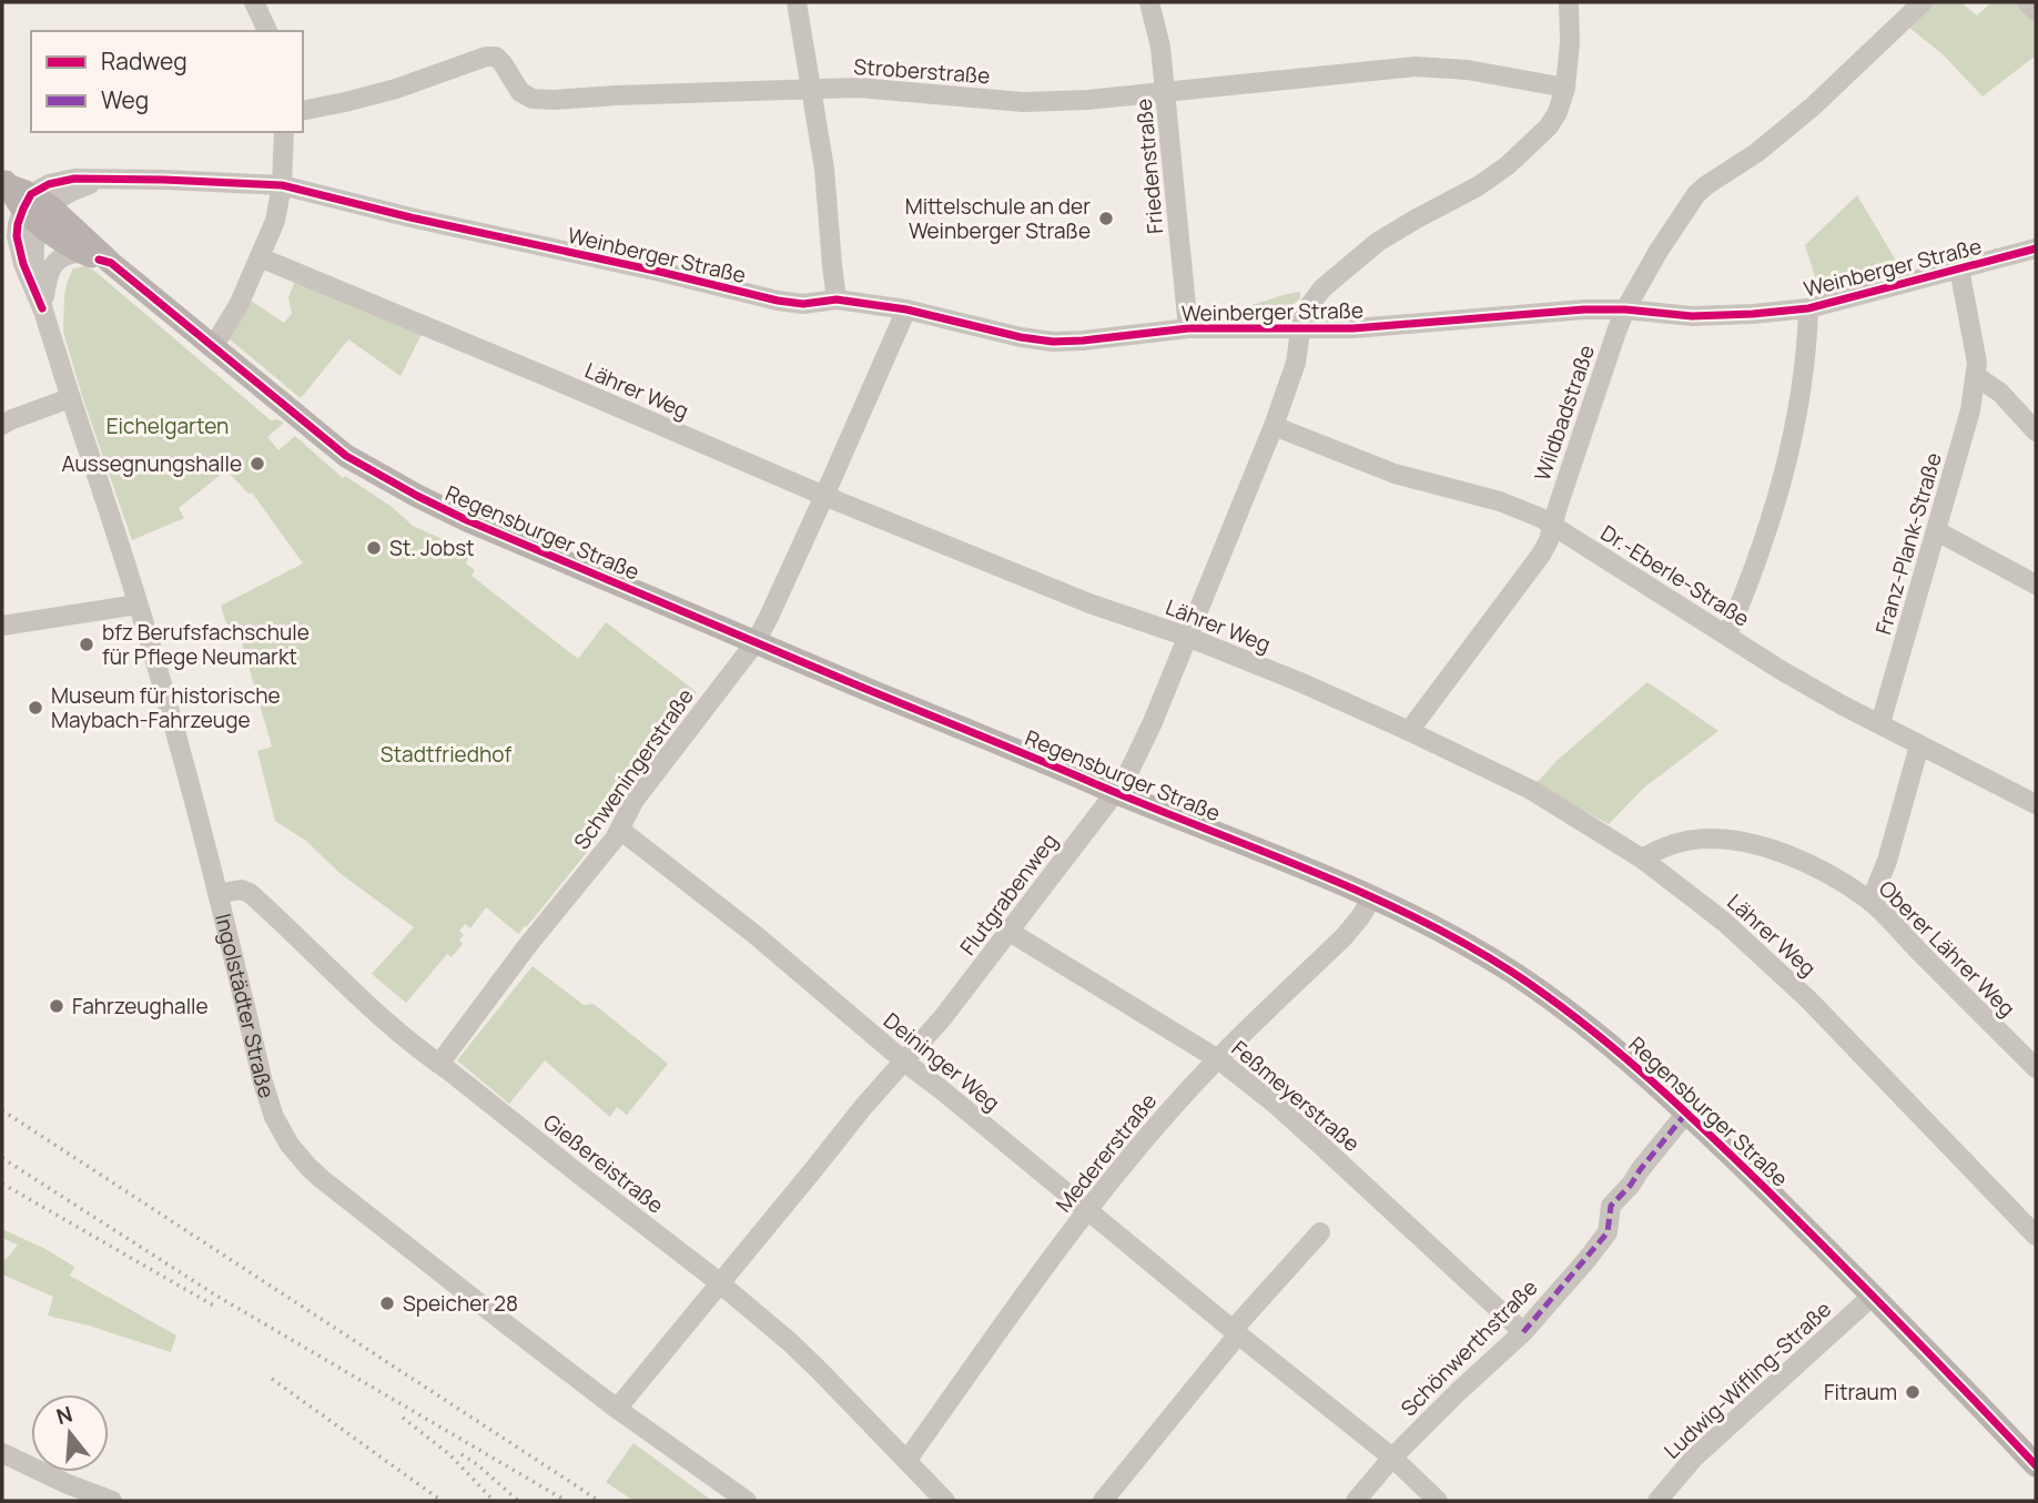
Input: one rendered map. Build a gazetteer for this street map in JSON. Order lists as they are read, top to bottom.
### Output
{
  "streets": {
    "main road": ["Regensburger Straße"],
    "street": [
      "Stroberstraße",
      "Friedenstraße",
      "Weinberger Straße",
      "Lährer Weg",
      "Wildbadstraße",
      "Franz-Plank-Straße",
      "Dr.-Eberle-Straße",
      "Schweningerstraße",
      "Flutgrabenweg",
      "Oberer Lährer Weg",
      "Ingolstädter Straße",
      "Deininger Weg",
      "Feßmeyerstraße",
      "Medererstraße",
      "Gießereistraße",
      "Schönwerthstraße",
      "Ludwig-Wifling-Straße"
    ]
  },
  "crossings": [
    ["Stroberstraße", "Friedenstraße"],
    ["Stroberstraße", "Flutgrabenweg"],
    ["Friedenstraße", "Weinberger Straße"],
    ["Weinberger Straße", "Wildbadstraße"],
    ["Weinberger Straße", "Regensburger Straße"],
    ["Weinberger Straße", "Franz-Plank-Straße"],
    ["Weinberger Straße", "Schweningerstraße"],
    ["Weinberger Straße", "Flutgrabenweg"],
    ["Weinberger Straße", "Ingolstädter Straße"],
    ["Lährer Weg", "Wildbadstraße"],
    ["Lährer Weg", "Schweningerstraße"],
    ["Lährer Weg", "Flutgrabenweg"],
    ["Lährer Weg", "Oberer Lährer Weg"],
    ["Wildbadstraße", "Dr.-Eberle-Straße"],
    ["Regensburger Straße", "Schweningerstraße"],
    ["Regensburger Straße", "Flutgrabenweg"],
    ["Regensburger Straße", "Ingolstädter Straße"],
    ["Regensburger Straße", "Medererstraße"],
    ["Regensburger Straße", "Schönwerthstraße"],
    ["Regensburger Straße", "Ludwig-Wifling-Straße"],
    ["Franz-Plank-Straße", "Dr.-Eberle-Straße"],
    ["Dr.-Eberle-Straße", "Flutgrabenweg"],
    ["Schweningerstraße", "Deininger Weg"],
    ["Schweningerstraße", "Gießereistraße"],
    ["Flutgrabenweg", "Ingolstädter Straße"],
    ["Flutgrabenweg", "Deininger Weg"],
    ["Flutgrabenweg", "Feßmeyerstraße"],
    ["Flutgrabenweg", "Gießereistraße"],
    ["Ingolstädter Straße", "Gießereistraße"],
    ["Deininger Weg", "Medererstraße"],
    ["Deininger Weg", "Schönwerthstraße"],
    ["Feßmeyerstraße", "Medererstraße"],
    ["Feßmeyerstraße", "Schönwerthstraße"],
    ["Medererstraße", "Gießereistraße"]
  ],
  "parks": ["Eichelgarten", "Stadtfriedhof"],
  "places": [
    "Mittelschule an der Weinberger Straße",
    "Aussegnungshalle",
    "St. Jobst",
    "bfz Berufsfachschule für Pflege Neumarkt",
    "Museum für historische Maybach-Fahrzeuge",
    "Fahrzeughalle",
    "Speicher 28",
    "Fitraum"
  ],
  "legend": ["Radweg", "Weg"],
  "north": "top"
}
